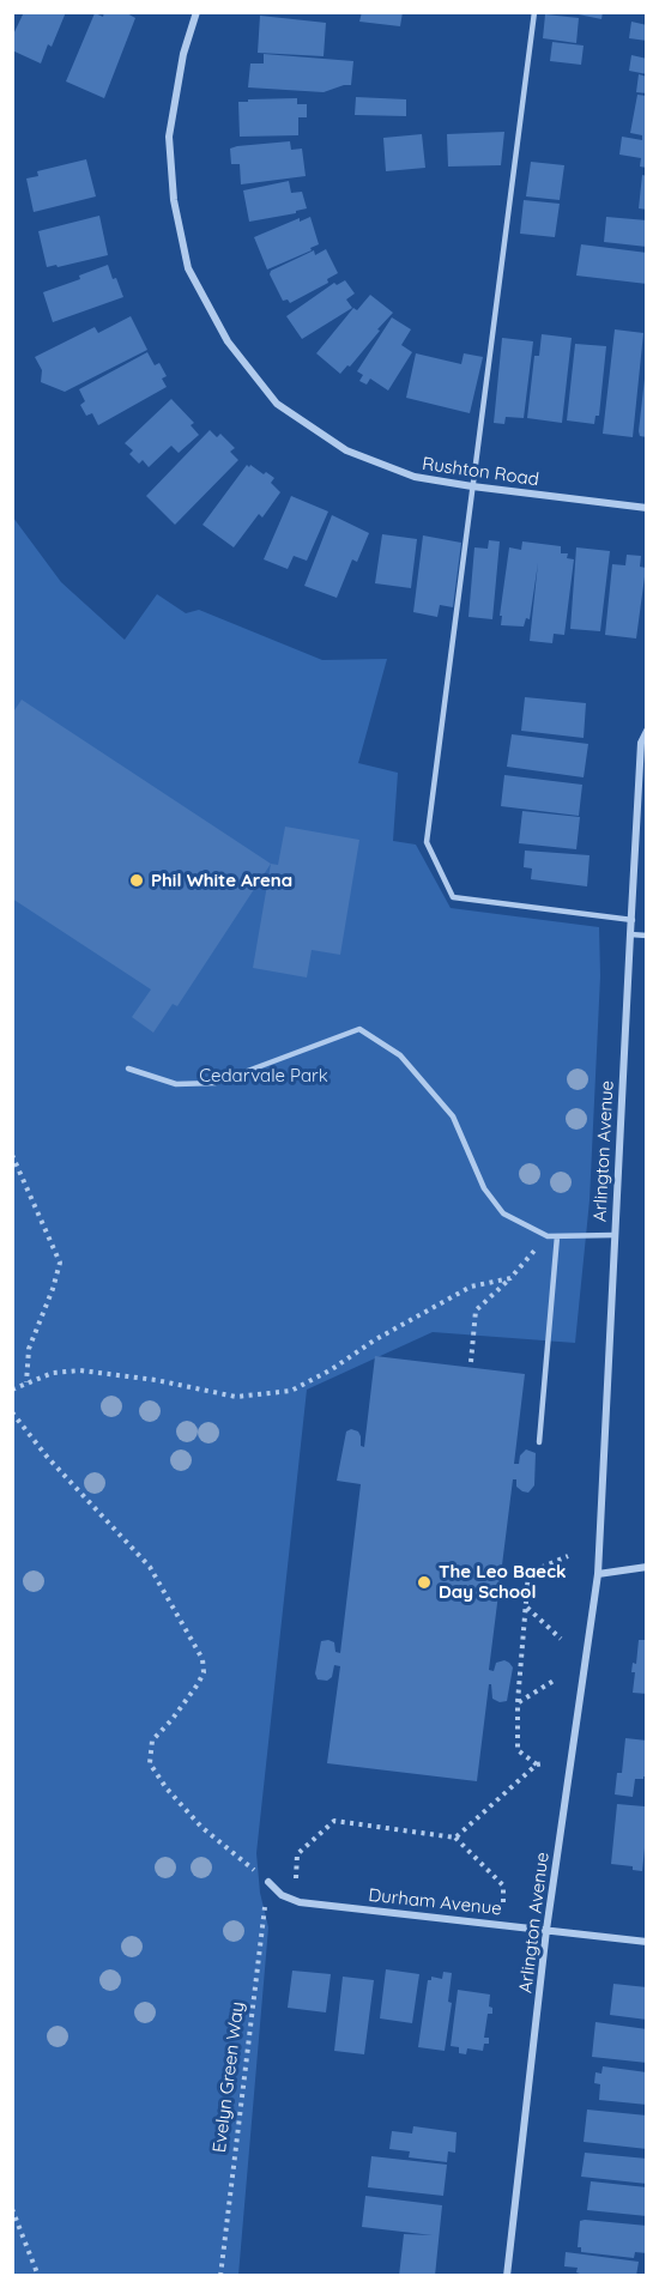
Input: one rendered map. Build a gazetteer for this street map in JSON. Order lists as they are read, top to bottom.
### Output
{
  "streets": {
    "street": ["Rushton Road", "Arlington Avenue", "Durham Avenue"],
    "path": ["Evelyn Green Way"]
  },
  "crossings": [
    ["Arlington Avenue", "Durham Avenue"],
    ["Durham Avenue", "Evelyn Green Way"]
  ],
  "parks": ["Cedarvale Park"],
  "places": ["Phil White Arena", "The Leo Baeck Day School"]
}
